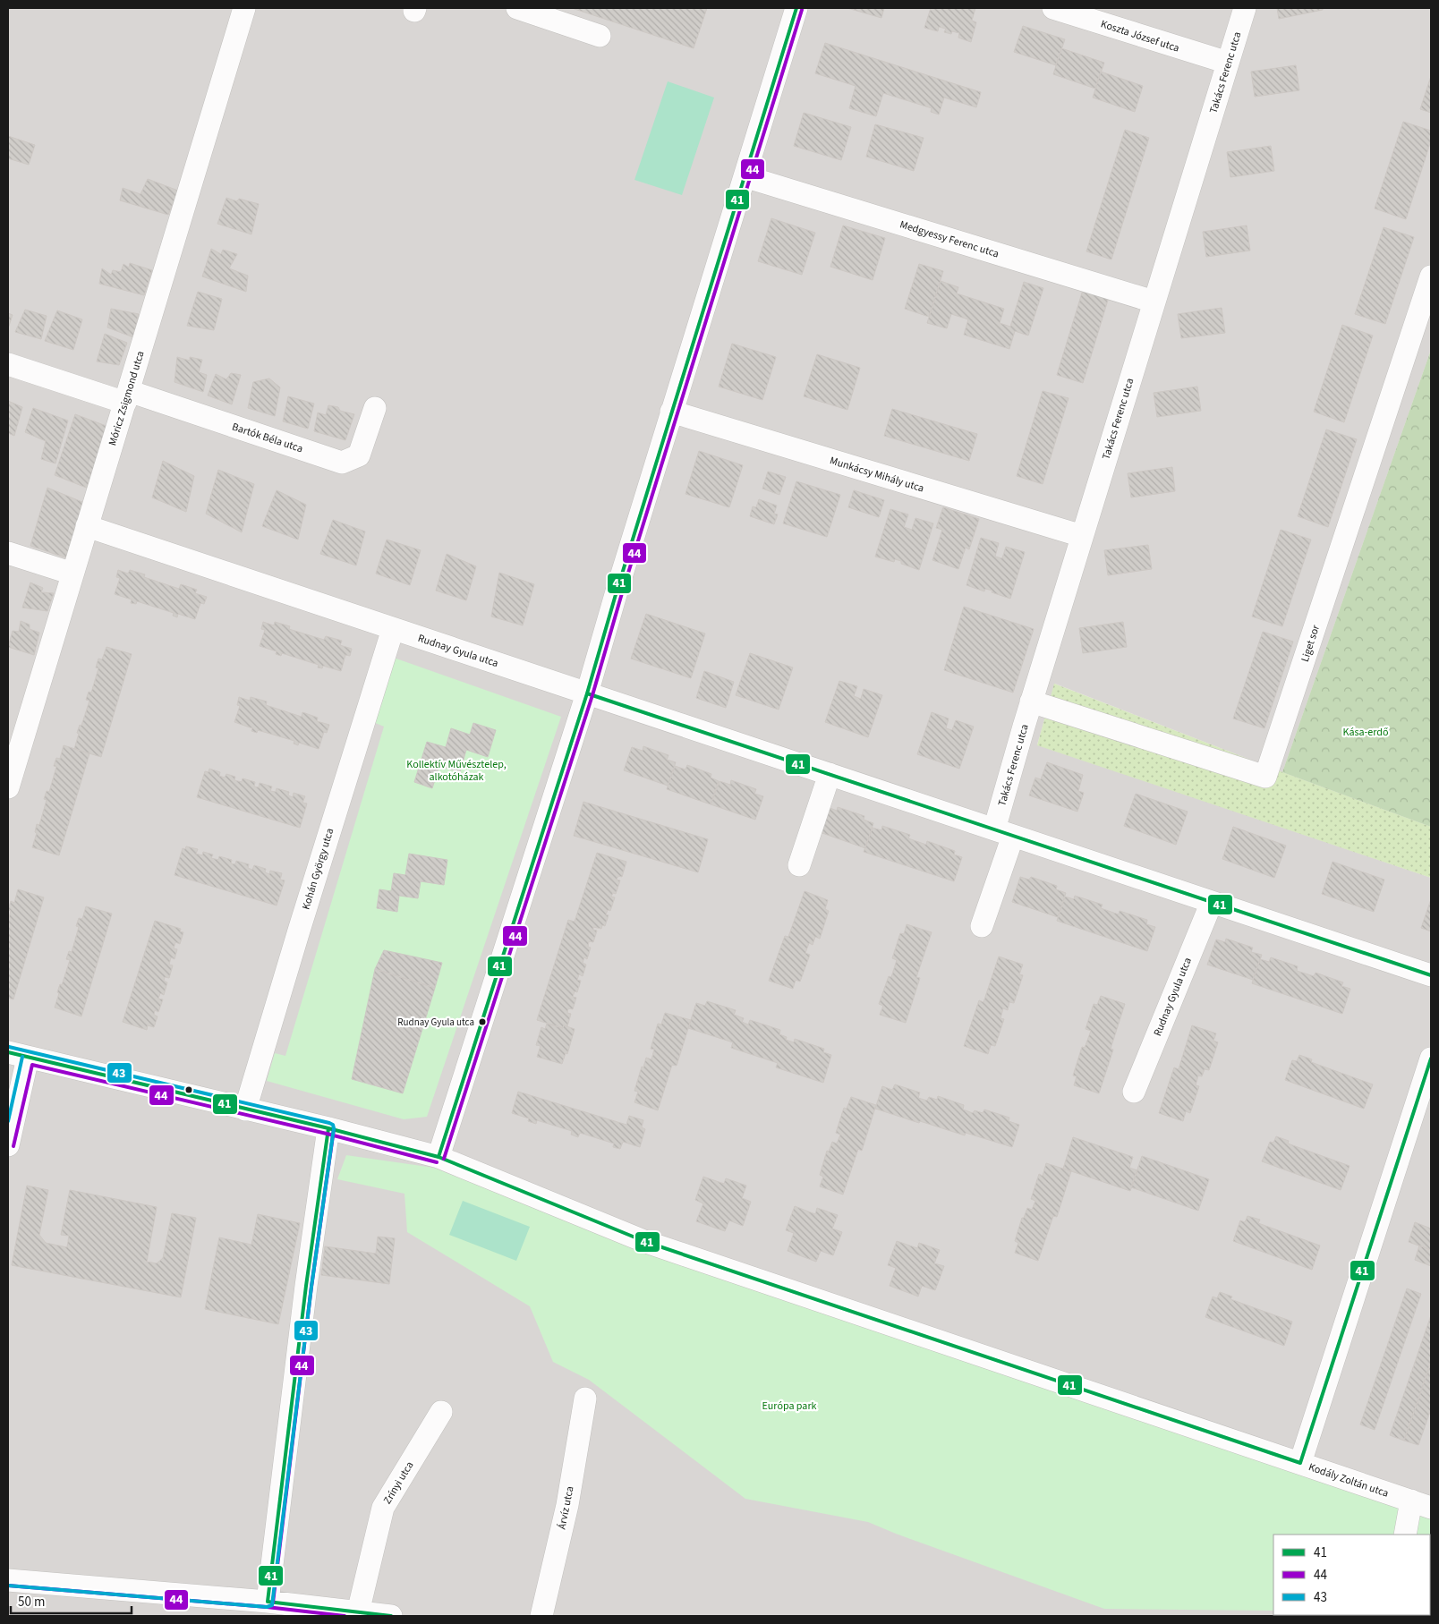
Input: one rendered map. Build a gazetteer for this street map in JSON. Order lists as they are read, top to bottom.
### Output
{
  "streets": {
    "street": [
      "Koszta József utca",
      "Takács Ferenc utca",
      "Medgyessy Ferenc utca",
      "Móricz Zsigmond utca",
      "Bartók Béla utca",
      "Munkácsy Mihály utca",
      "Liget sor",
      "Rudnay Gyula utca",
      "Kohán György utca",
      "Kodály Zoltán utca",
      "Zrínyi utca",
      "Árvíz utca"
    ]
  },
  "crossings": [
    ["Koszta József utca", "Takács Ferenc utca"],
    ["Takács Ferenc utca", "Medgyessy Ferenc utca"],
    ["Takács Ferenc utca", "Munkácsy Mihály utca"],
    ["Takács Ferenc utca", "Liget sor"],
    ["Takács Ferenc utca", "Rudnay Gyula utca"],
    ["Móricz Zsigmond utca", "Bartók Béla utca"],
    ["Móricz Zsigmond utca", "Rudnay Gyula utca"],
    ["Rudnay Gyula utca", "Kohán György utca"],
    ["Kohán György utca", "Kodály Zoltán utca"]
  ],
  "parks": ["Kása-erdő", "Kollektív Művésztelep, alkotóházak", "Európa park"],
  "places": ["Rudnay Gyula utca"],
  "lines": ["transit line 41", "transit line 44", "transit line 43"],
  "legend": ["41", "44", "43"],
  "scale_bar": "50 m"
}
